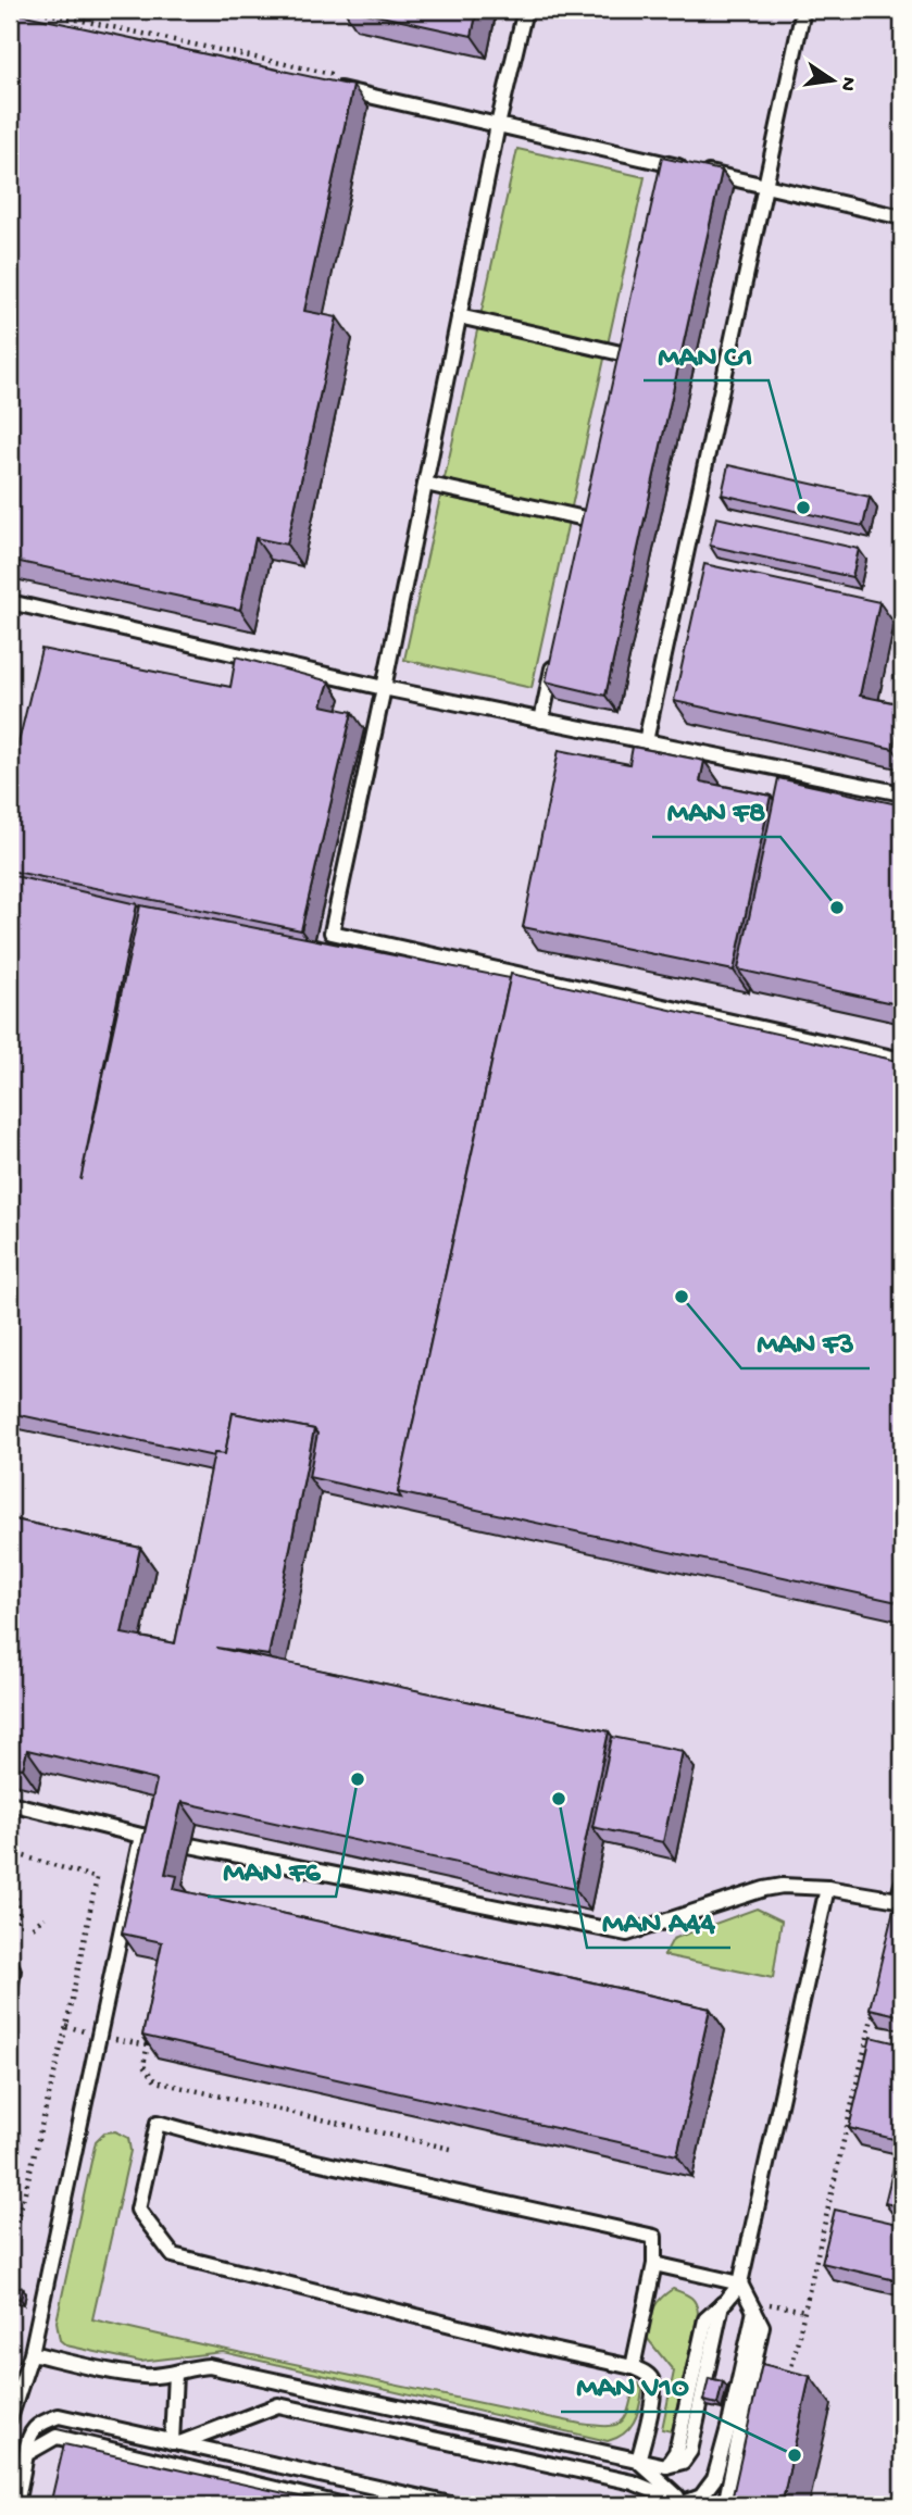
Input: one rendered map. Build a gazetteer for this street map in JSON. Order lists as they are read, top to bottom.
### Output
{
  "places": [
    "MAN C1",
    "MAN F8",
    "MAN F3",
    "MAN F6",
    "MAN A44",
    "MAN V10"
  ],
  "north": "right"
}
